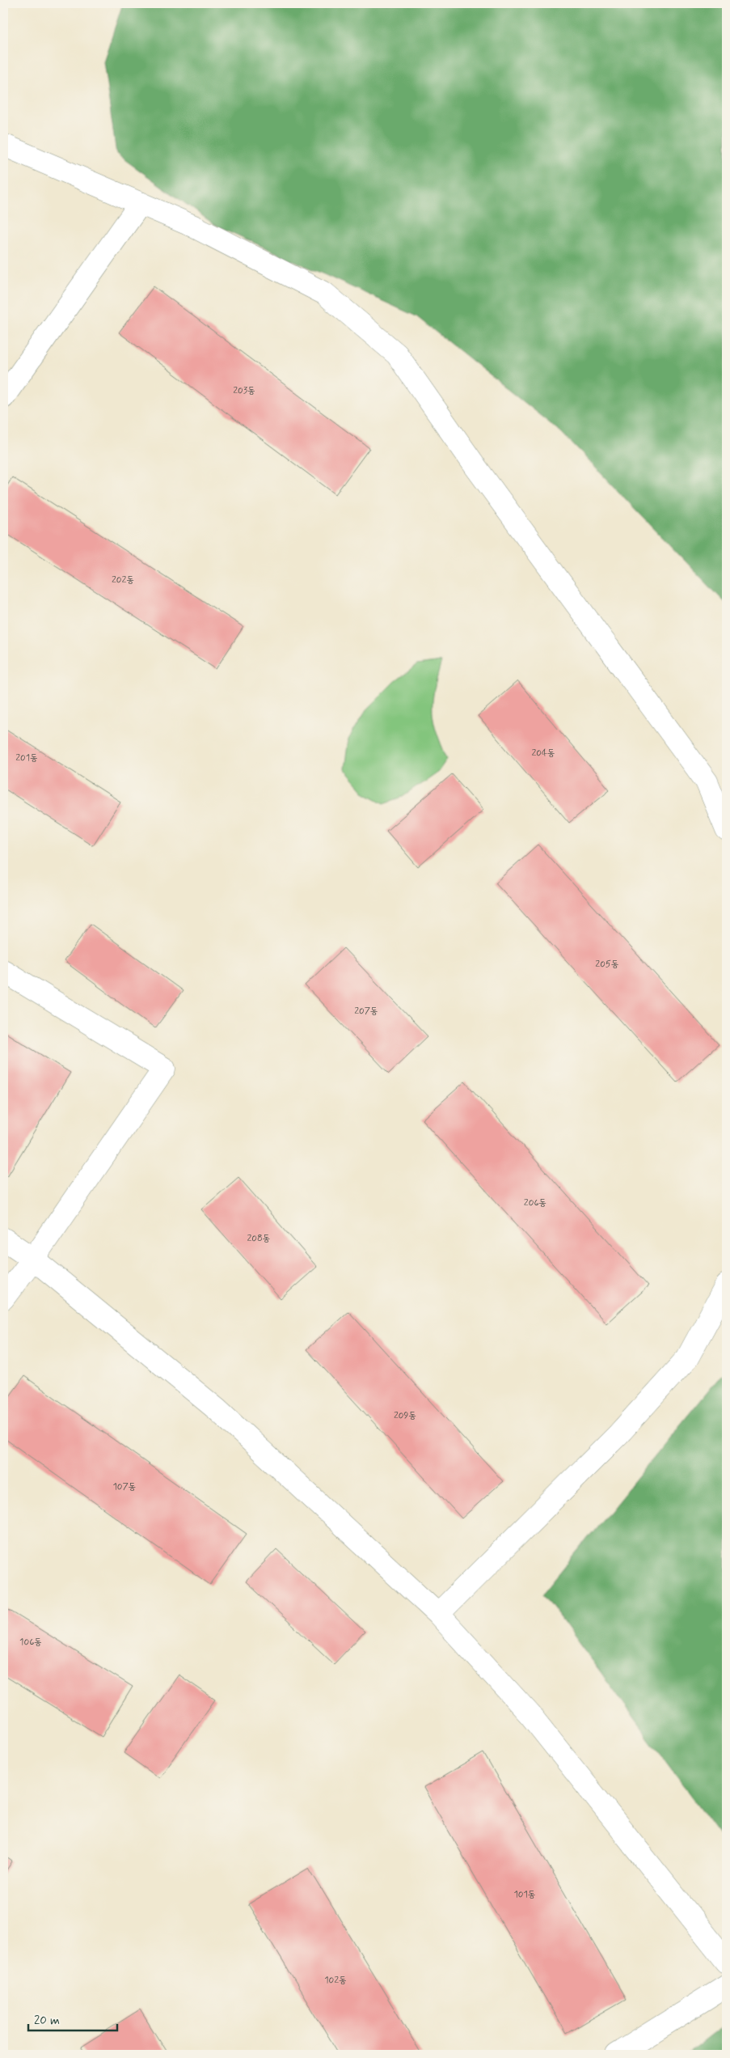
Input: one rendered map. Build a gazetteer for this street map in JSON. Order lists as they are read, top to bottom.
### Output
{
  "house_numbers": [
    "203동",
    "202동",
    "204동",
    "201동",
    "205동",
    "207동",
    "206동",
    "208동",
    "209동",
    "107동",
    "106동",
    "101동",
    "102동"
  ],
  "scale_bar": "20 m"
}
